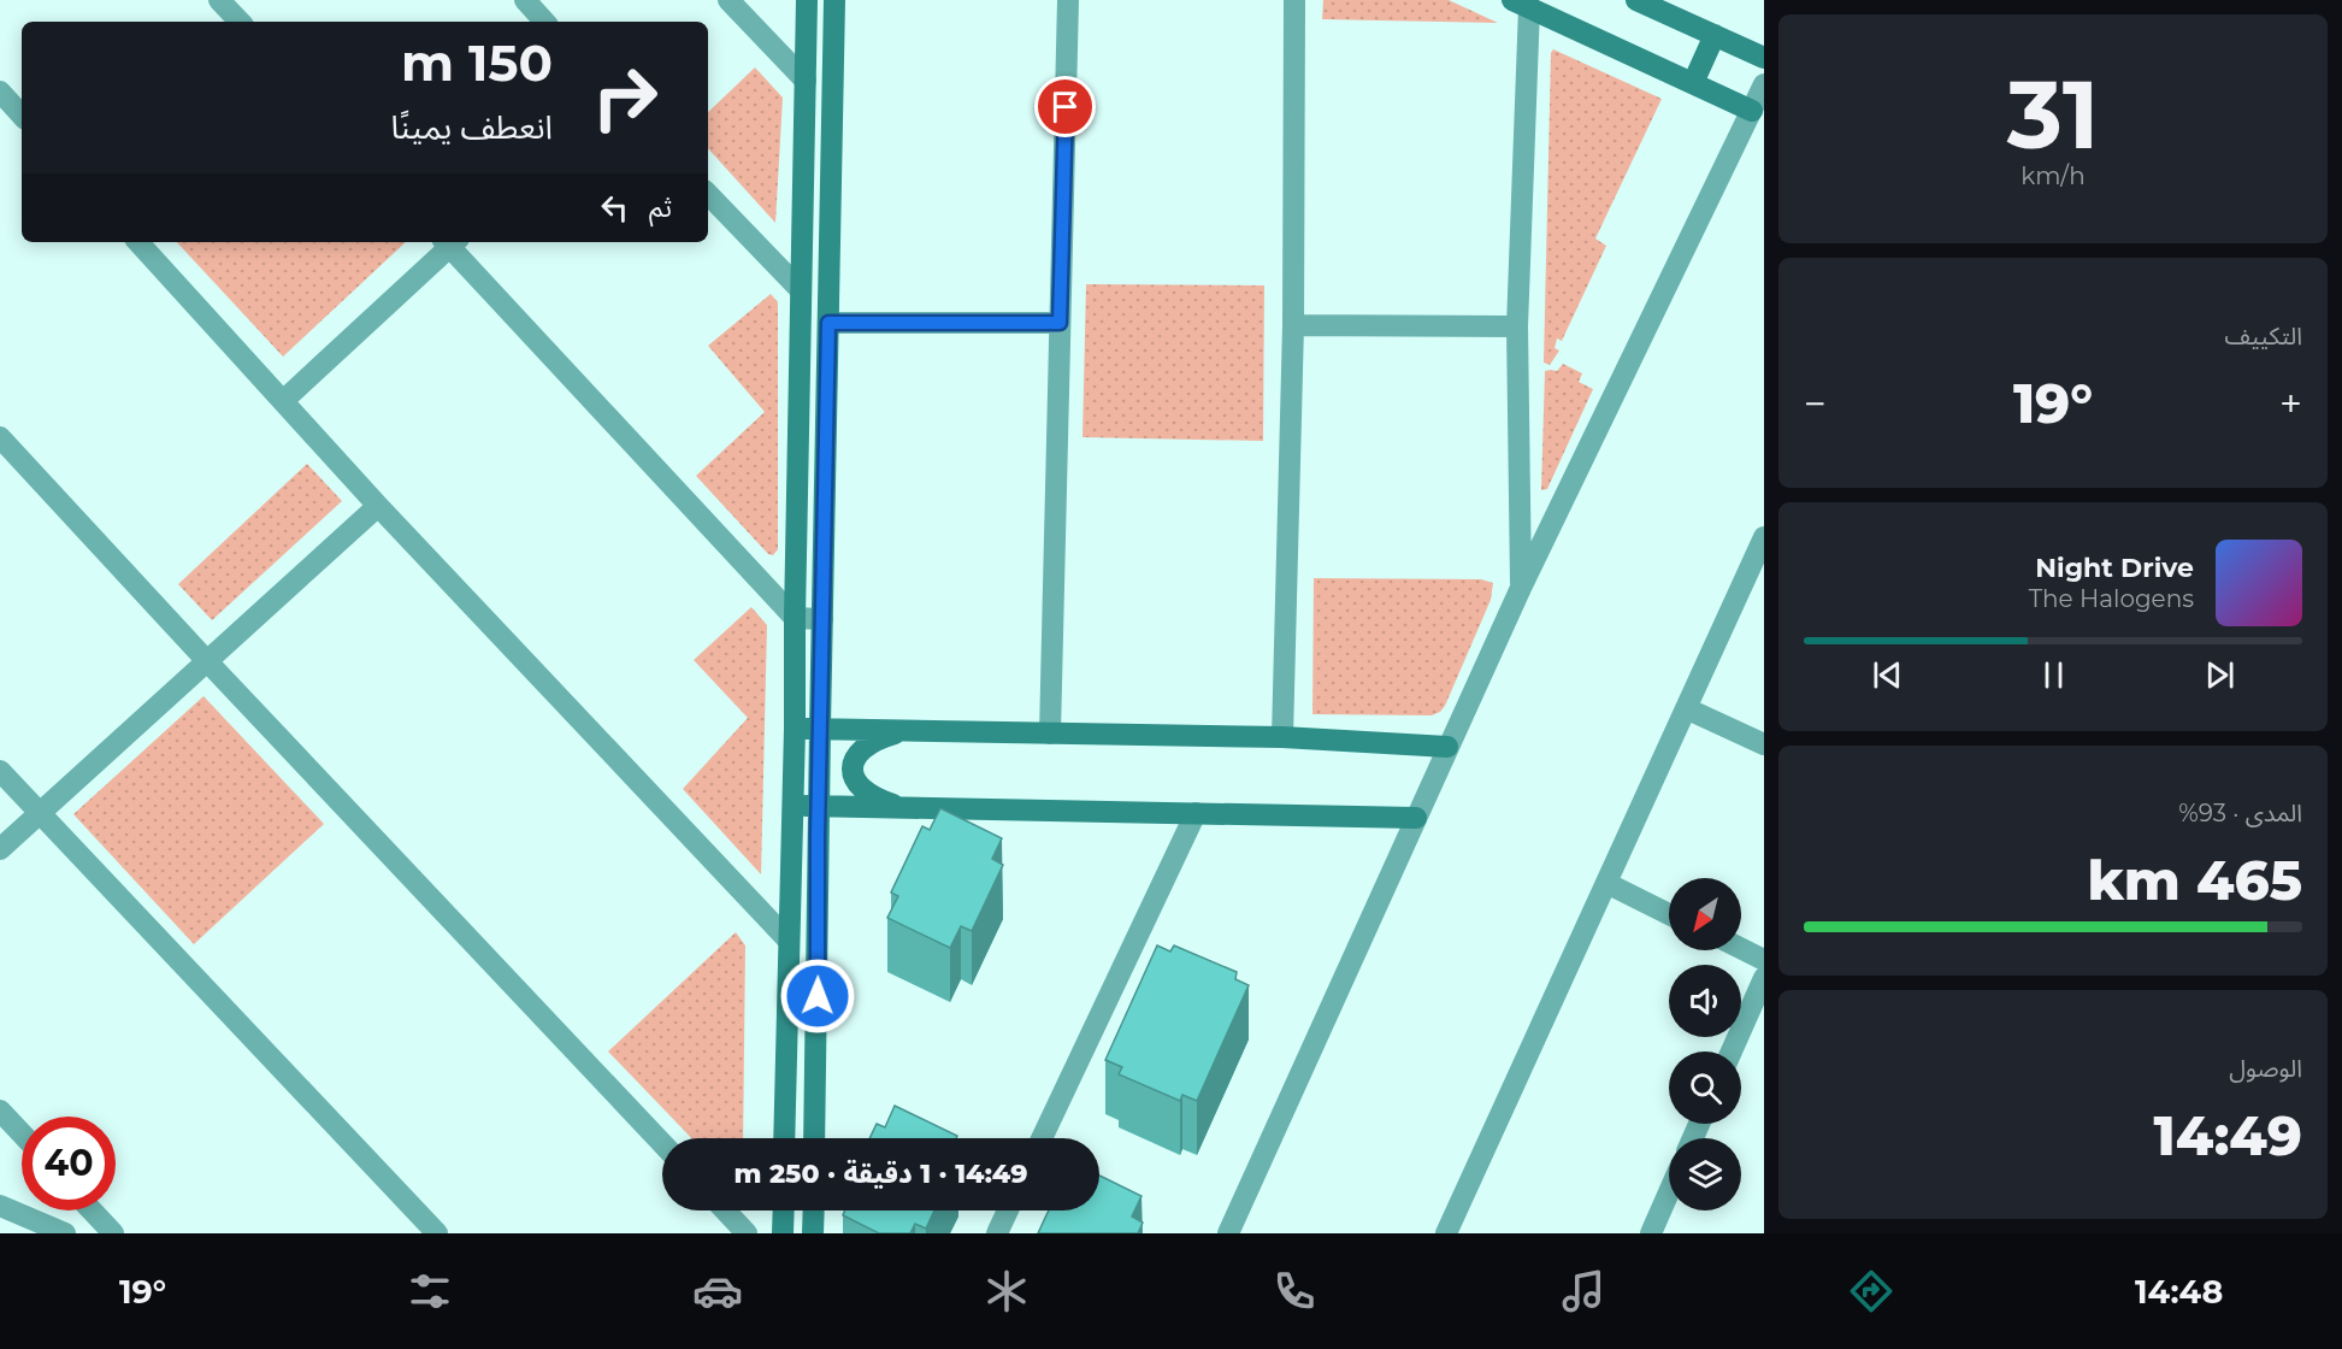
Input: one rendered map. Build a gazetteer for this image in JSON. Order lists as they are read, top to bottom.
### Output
{
  "north": "bottom left",
  "page": {
    "tile": [
      ["31", "km/h"],
      "التكييف",
      ["المدى · 93%", "465 km"],
      ["الوصول", "14:49"]
    ],
    "turn": ["150 m", "انعطف يمينًا"],
    "then": "ثم",
    "heat": ["−", "19°", "+"],
    "song": ["Night Drive", "The Halogens"],
    "limit": "40",
    "trip": "14:49 · 1 دقيقة · 250 m",
    "tabs": ["14:48", "19°"]
  }
}
